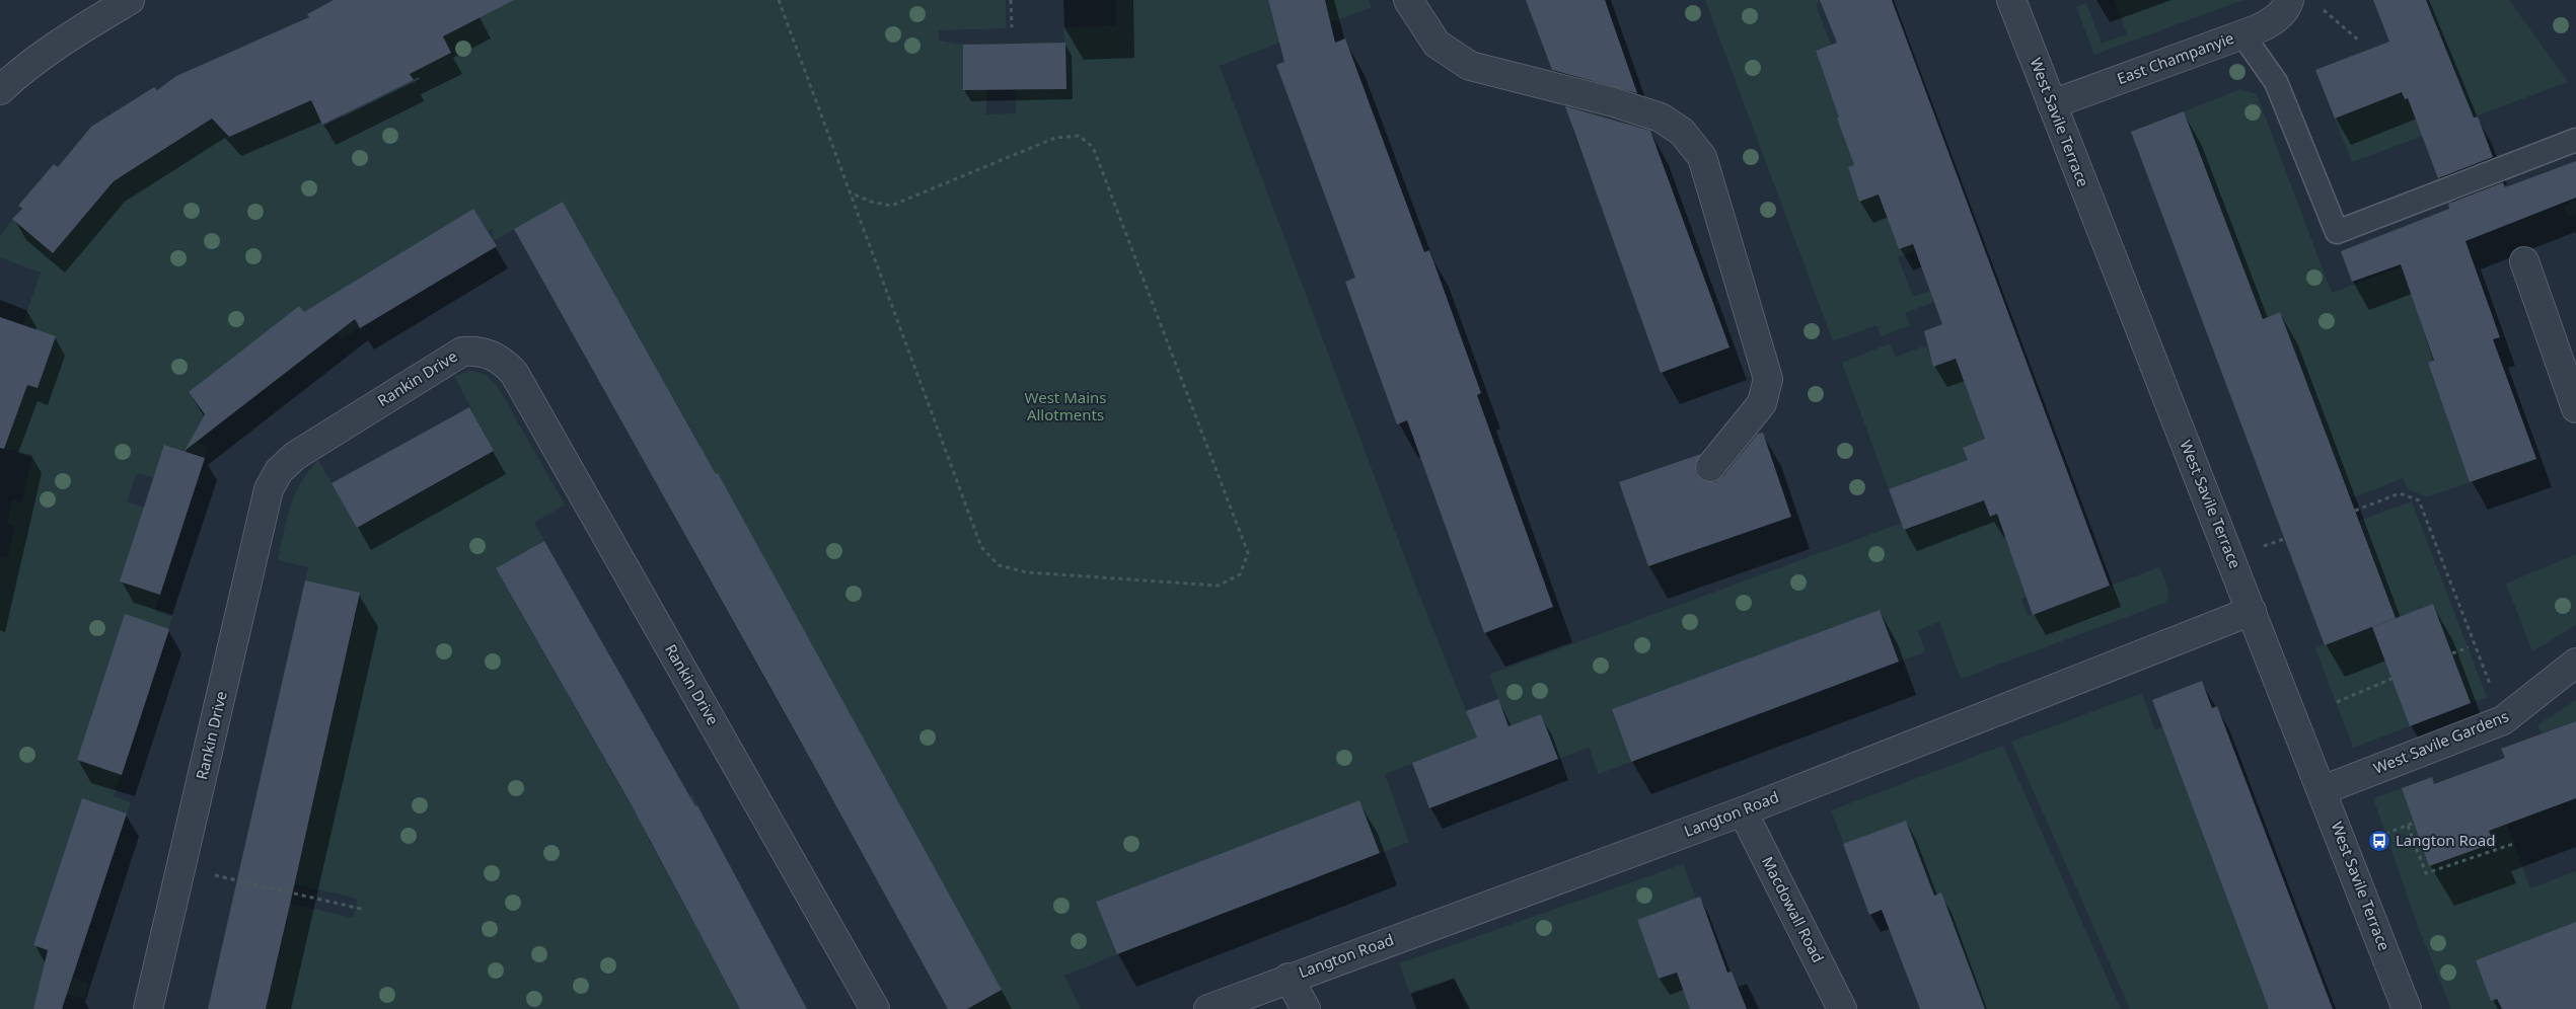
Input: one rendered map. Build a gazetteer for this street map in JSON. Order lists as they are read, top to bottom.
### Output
{
  "streets": {
    "street": [
      "East Champanyie",
      "West Savile Terrace",
      "Rankin Drive",
      "West Savile Gardens",
      "Langton Road",
      "Macdowall Road"
    ]
  },
  "crossings": [
    ["East Champanyie", "West Savile Terrace"],
    ["West Savile Terrace", "West Savile Gardens"],
    ["West Savile Terrace", "Langton Road"],
    ["Langton Road", "Macdowall Road"]
  ],
  "parks": ["West Mains Allotments"],
  "places": {
    "bus stop": ["Langton Road"]
  }
}
